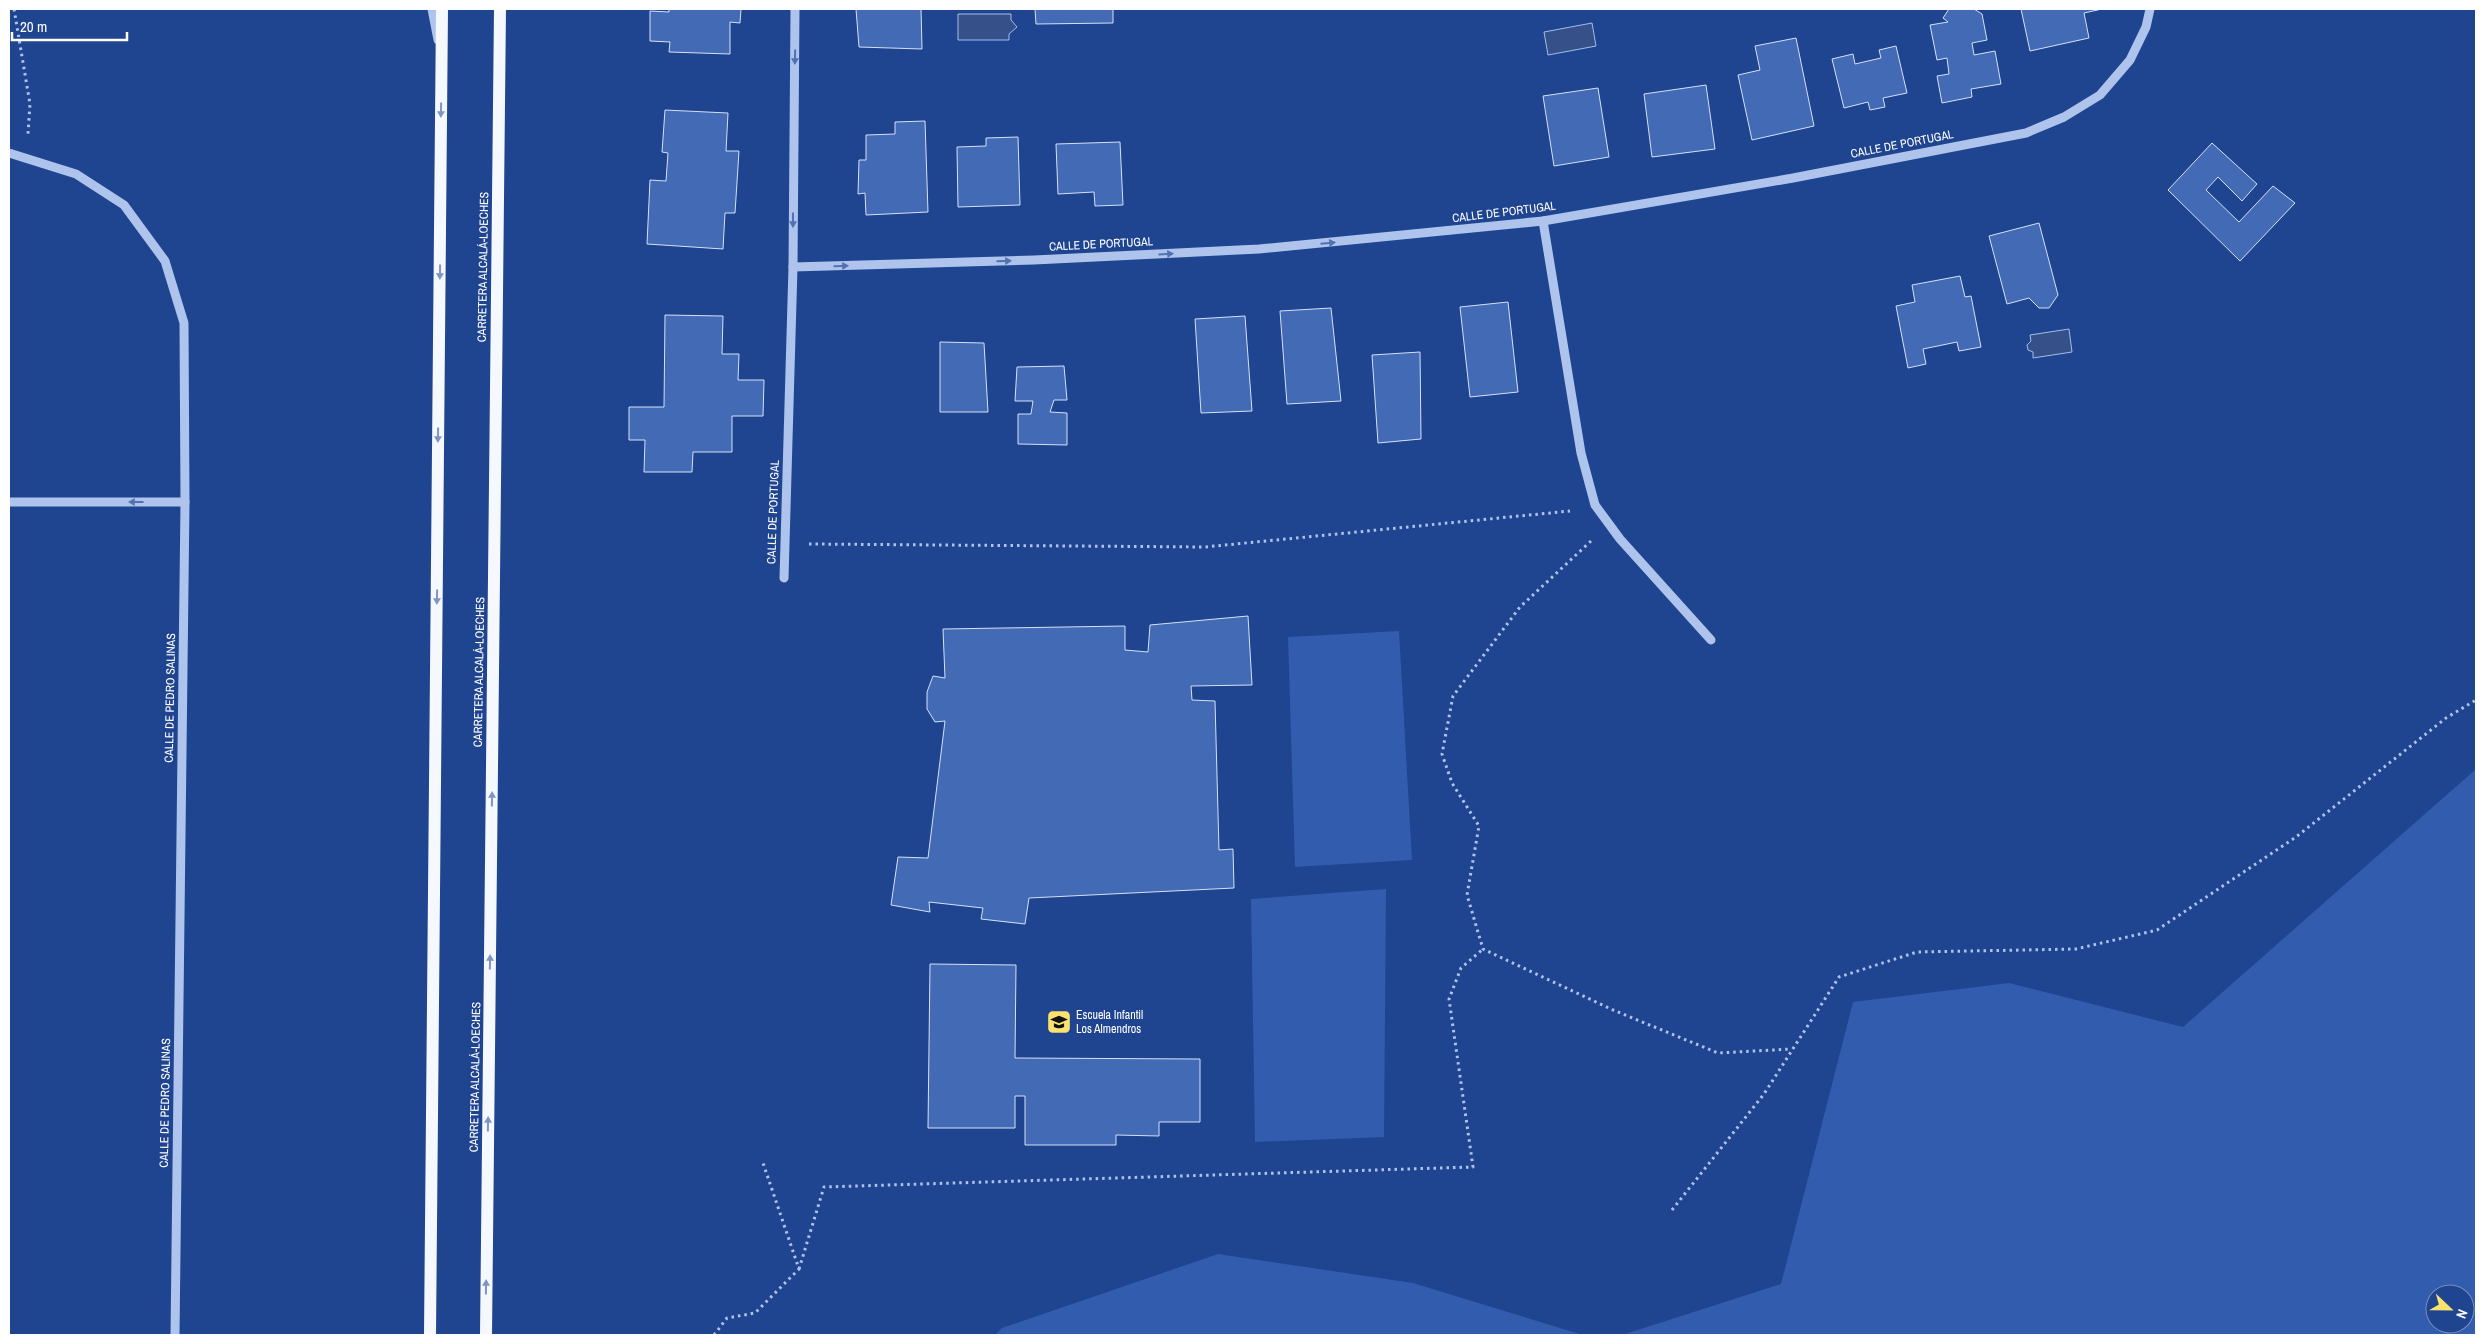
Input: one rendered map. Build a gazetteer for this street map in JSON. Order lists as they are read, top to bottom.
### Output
{
  "streets": {
    "main road": ["CARRETERA ALCALÁ-LOECHES"],
    "street": ["CALLE DE PORTUGAL", "CALLE DE PEDRO SALINAS"]
  },
  "places": {
    "school or university": ["Escuela Infantil Los Almendros"]
  },
  "scale_bar": "20 m",
  "north": "right"
}
